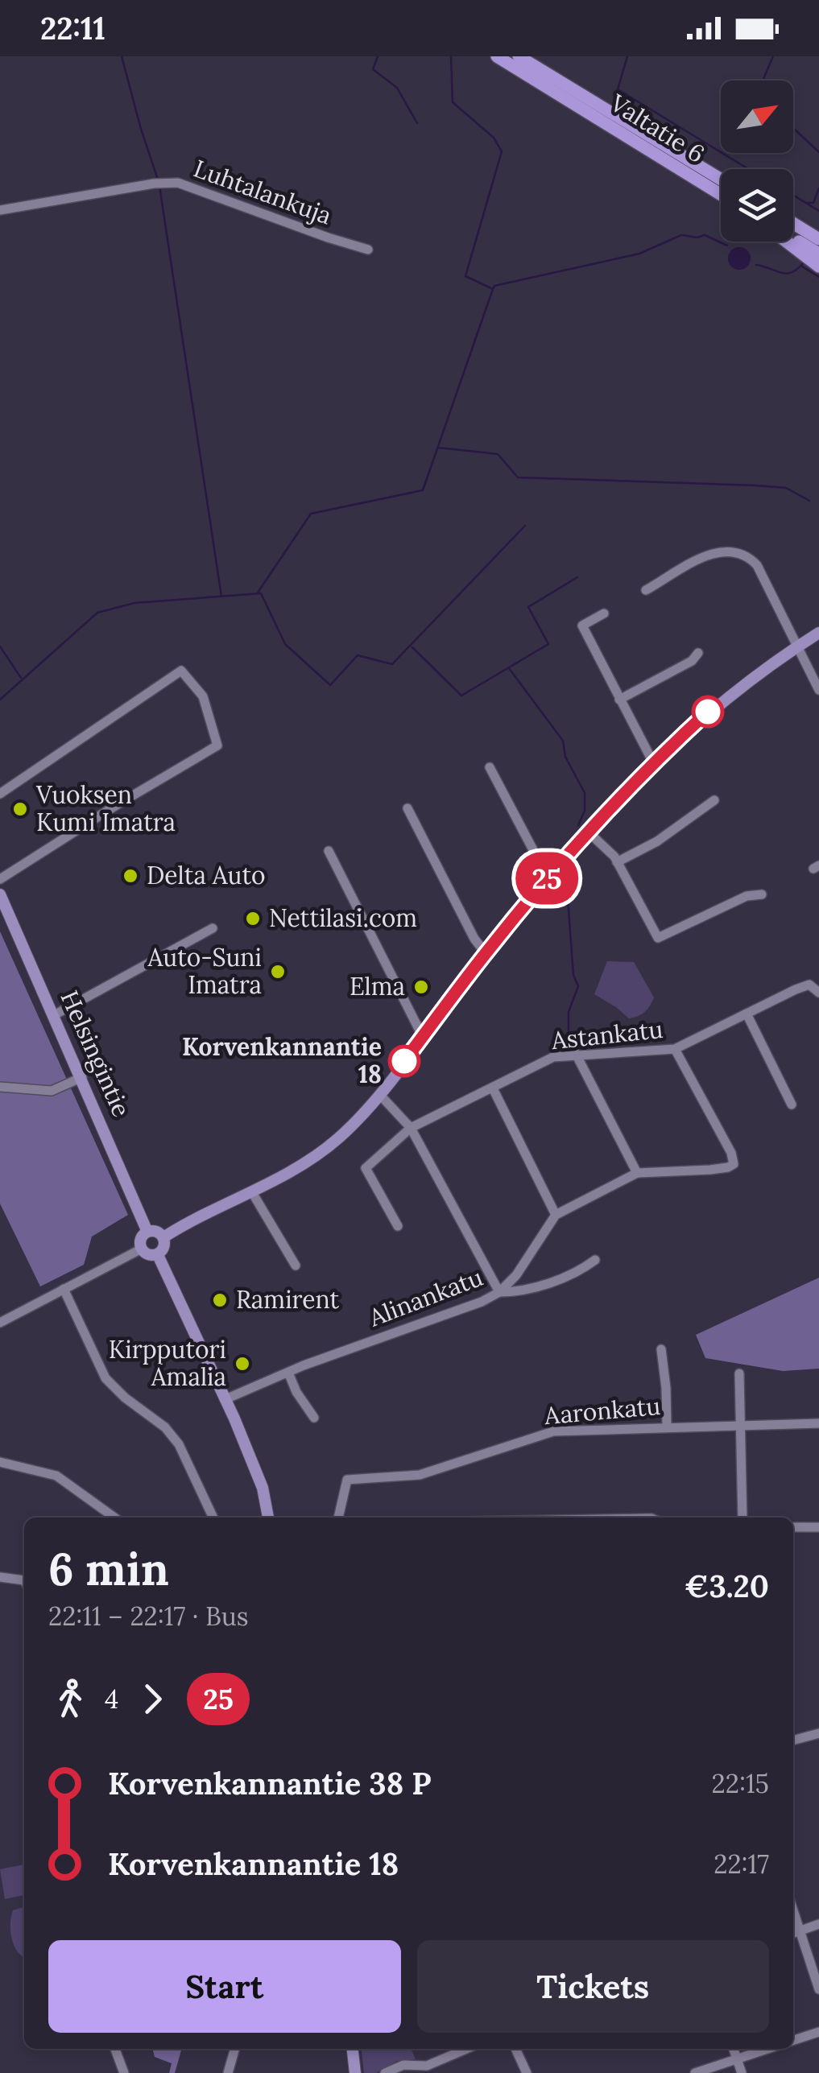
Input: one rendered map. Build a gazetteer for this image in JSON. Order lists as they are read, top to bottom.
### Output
{
  "streets": {
    "highway": ["Valtatie 6"],
    "main road": ["Helsingintie"],
    "street": [
      "Luhtalankuja",
      "Astankatu",
      "Alinankatu",
      "Aaronkatu"
    ]
  },
  "places": [
    "Vuoksen Kumi Imatra",
    "Delta Auto",
    "Nettilasi.com",
    "Auto-Suni Imatra",
    "Elma",
    "Korvenkannantie 18",
    "Ramirent",
    "Kirpputori Amalia"
  ],
  "lines": ["bus line 25"],
  "north": "top right",
  "page": {
    "status": "22:11",
    "on_map": "25",
    "heading": ["6 min", "22:11 – 22:17 · Bus", "€3.20"],
    "legs": ["4", "25"],
    "list": [
      {
        "name": "Korvenkannantie 38 P",
        "value": "22:15"
      },
      {
        "name": "Korvenkannantie 18",
        "value": "22:17"
      }
    ],
    "buttons": ["Start", "Tickets"]
  }
}
